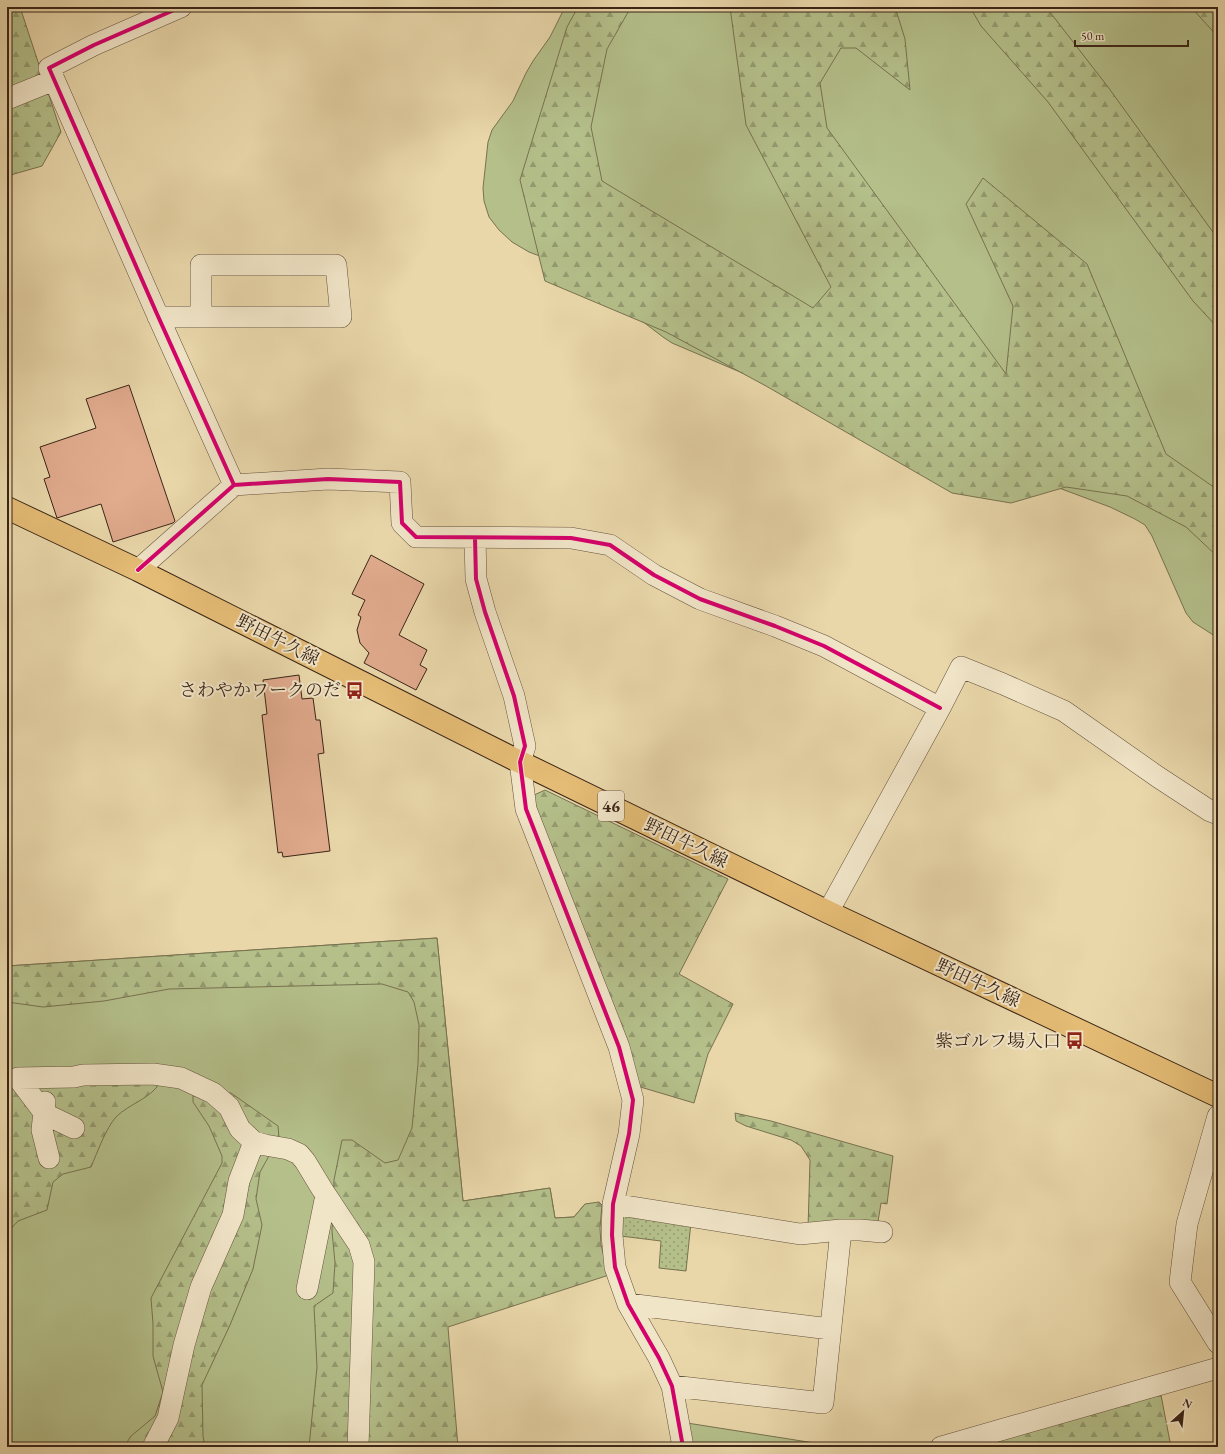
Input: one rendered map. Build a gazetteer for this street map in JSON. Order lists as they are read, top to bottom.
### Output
{
  "streets": {
    "main road": ["野田牛久線", "46"]
  },
  "places": {
    "bus stop": ["さわやかワークのだ", "紫ゴルフ場入口"]
  },
  "scale_bar": "50 m",
  "north": "top right"
}
